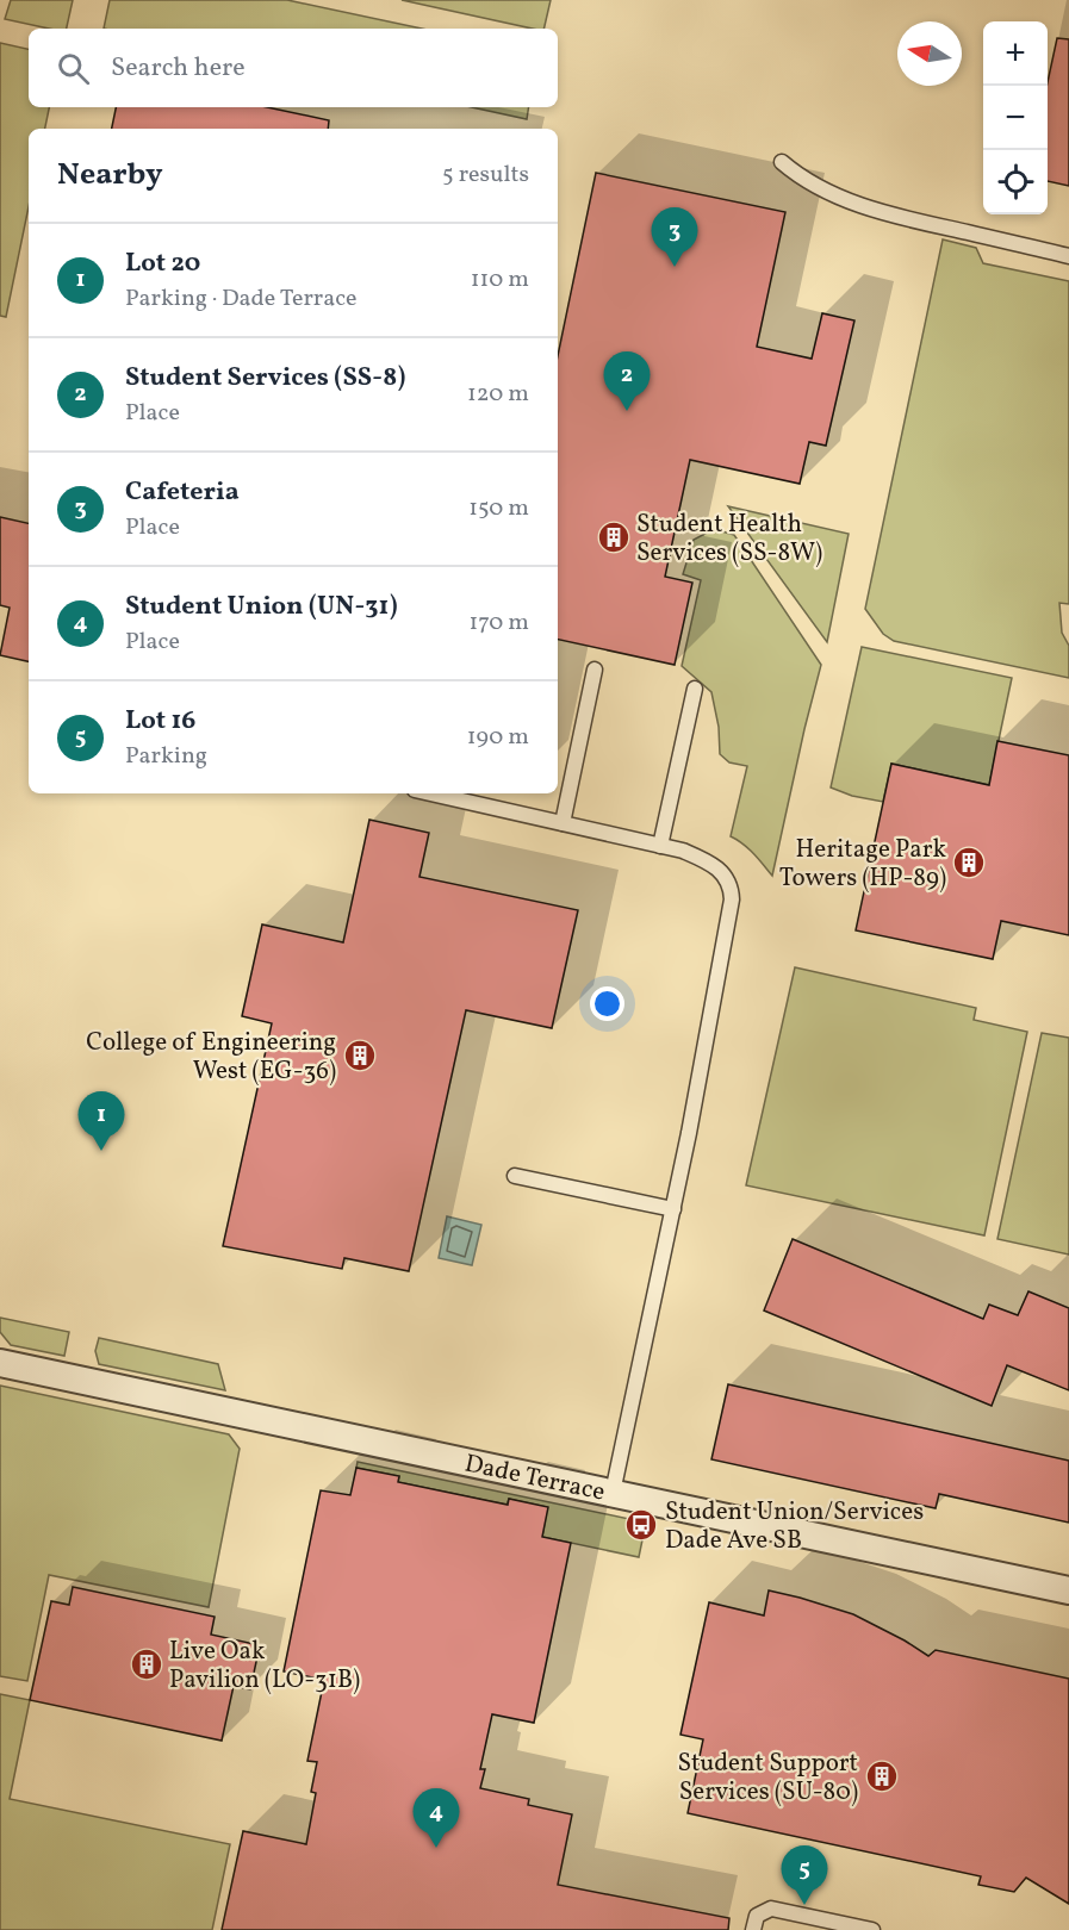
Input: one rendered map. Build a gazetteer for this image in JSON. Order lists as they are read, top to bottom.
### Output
{
  "streets": {
    "street": ["Dade Terrace"]
  },
  "places": {
    "building": [
      "Student Health Services (SS-8W)",
      "Heritage Park Towers (HP-89)",
      "College of Engineering West (EG-36)",
      "Live Oak Pavilion (LO-31B)",
      "Student Support Services (SU-80)"
    ],
    "bus stop": ["Student Union/Services Dade Ave SB"]
  },
  "north": "left",
  "page": {
    "map_buttons": ["+", "−"],
    "search": "Search here",
    "heading": ["Nearby", "5 results"],
    "pins": [
      "3",
      "2",
      "1",
      "4",
      "5"
    ],
    "list": [
      {
        "mark": "1",
        "name": "Lot 20",
        "note": "Parking · Dade Terrace",
        "value": "110 m"
      },
      {
        "mark": "2",
        "name": "Student Services (SS-8)",
        "note": "Place",
        "value": "120 m"
      },
      {
        "mark": "3",
        "name": "Cafeteria",
        "note": "Place",
        "value": "150 m"
      },
      {
        "mark": "4",
        "name": "Student Union (UN-31)",
        "note": "Place",
        "value": "170 m"
      },
      {
        "mark": "5",
        "name": "Lot 16",
        "note": "Parking",
        "value": "190 m"
      }
    ]
  }
}
